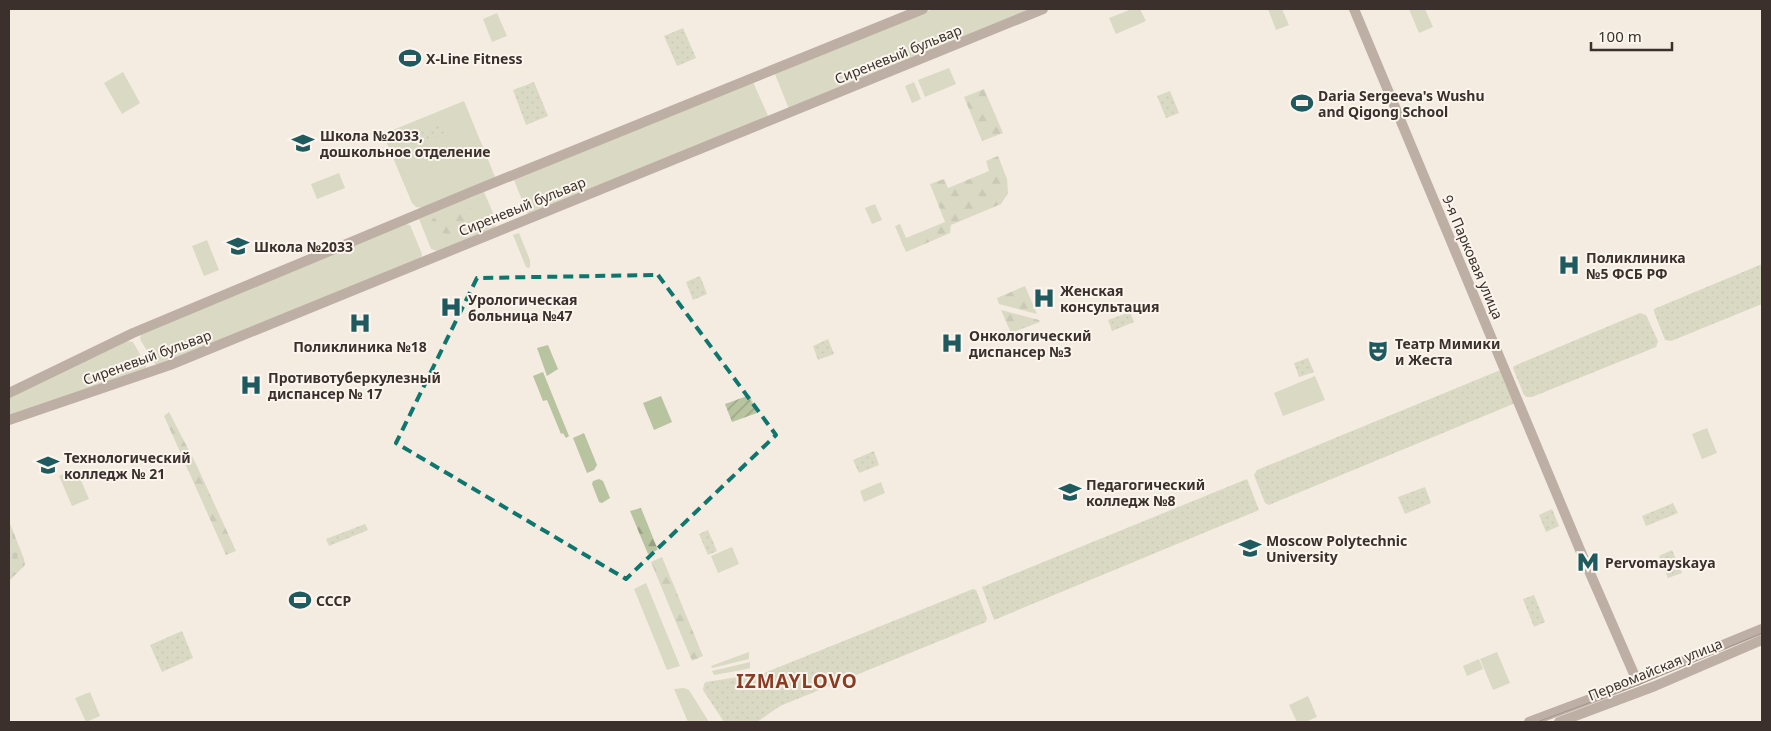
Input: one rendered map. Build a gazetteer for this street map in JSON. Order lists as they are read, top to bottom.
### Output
{
  "streets": {
    "main road": ["Сиреневый бульвар", "9-я Парковая улица", "Первомайская улица"]
  },
  "crossings": [
    ["9-я Парковая улица", "Первомайская улица"]
  ],
  "districts": ["IZMAYLOVO"],
  "places": {
    "sports": ["X-Line Fitness", "Daria Sergeeva's Wushu and Qigong School", "СССР"],
    "school or university": [
      "Школа №2033, дошкольное отделение",
      "Школа №2033",
      "Технологический колледж № 21",
      "Педагогический колледж №8",
      "Moscow Polytechnic University"
    ],
    "hospital": [
      "Поликлиника №5 ФСБ РФ",
      "Женская консультация",
      "Урологическая больница №47",
      "Поликлиника №18",
      "Онкологический диспансер №3",
      "Противотуберкулезный диспансер № 17"
    ],
    "theatre": ["Театр Мимики и Жеста"],
    "metro station": ["Pervomayskaya"]
  },
  "scale_bar": "100 m"
}
